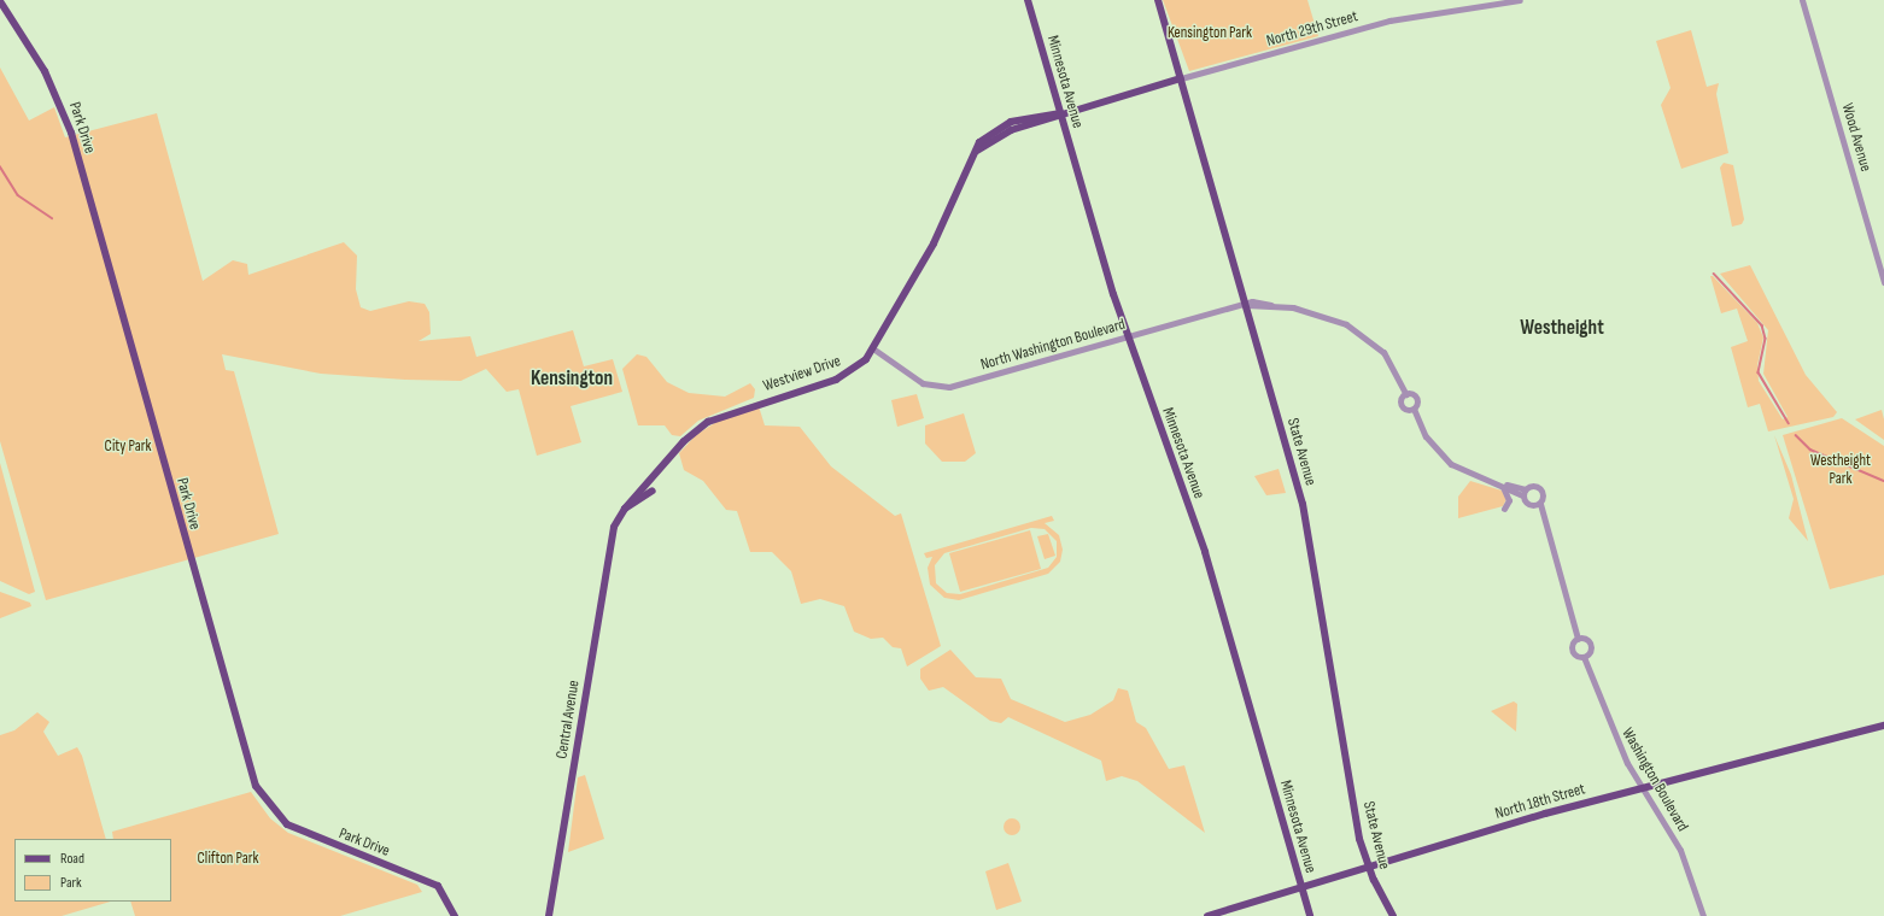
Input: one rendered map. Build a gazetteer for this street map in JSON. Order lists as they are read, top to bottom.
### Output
{
  "streets": {
    "main road": [
      "North 29th Street",
      "Minnesota Avenue",
      "Park Drive",
      "Westview Drive",
      "State Avenue",
      "Central Avenue",
      "North 18th Street"
    ],
    "street": ["Wood Avenue", "North Washington Boulevard", "Washington Boulevard"]
  },
  "crossings": [
    ["North 29th Street", "Minnesota Avenue"],
    ["North 29th Street", "Westview Drive"],
    ["North 29th Street", "State Avenue"],
    ["Minnesota Avenue", "North Washington Boulevard"],
    ["Minnesota Avenue", "Westview Drive"],
    ["Minnesota Avenue", "North 18th Street"],
    ["North Washington Boulevard", "Westview Drive"],
    ["North Washington Boulevard", "State Avenue"],
    ["Westview Drive", "Central Avenue"],
    ["State Avenue", "North 18th Street"],
    ["Washington Boulevard", "North 18th Street"]
  ],
  "districts": ["Westheight", "Kensington"],
  "parks": [
    "Kensington Park",
    "City Park",
    "Westheight Park",
    "Clifton Park"
  ],
  "legend": ["Road", "Park"]
}
